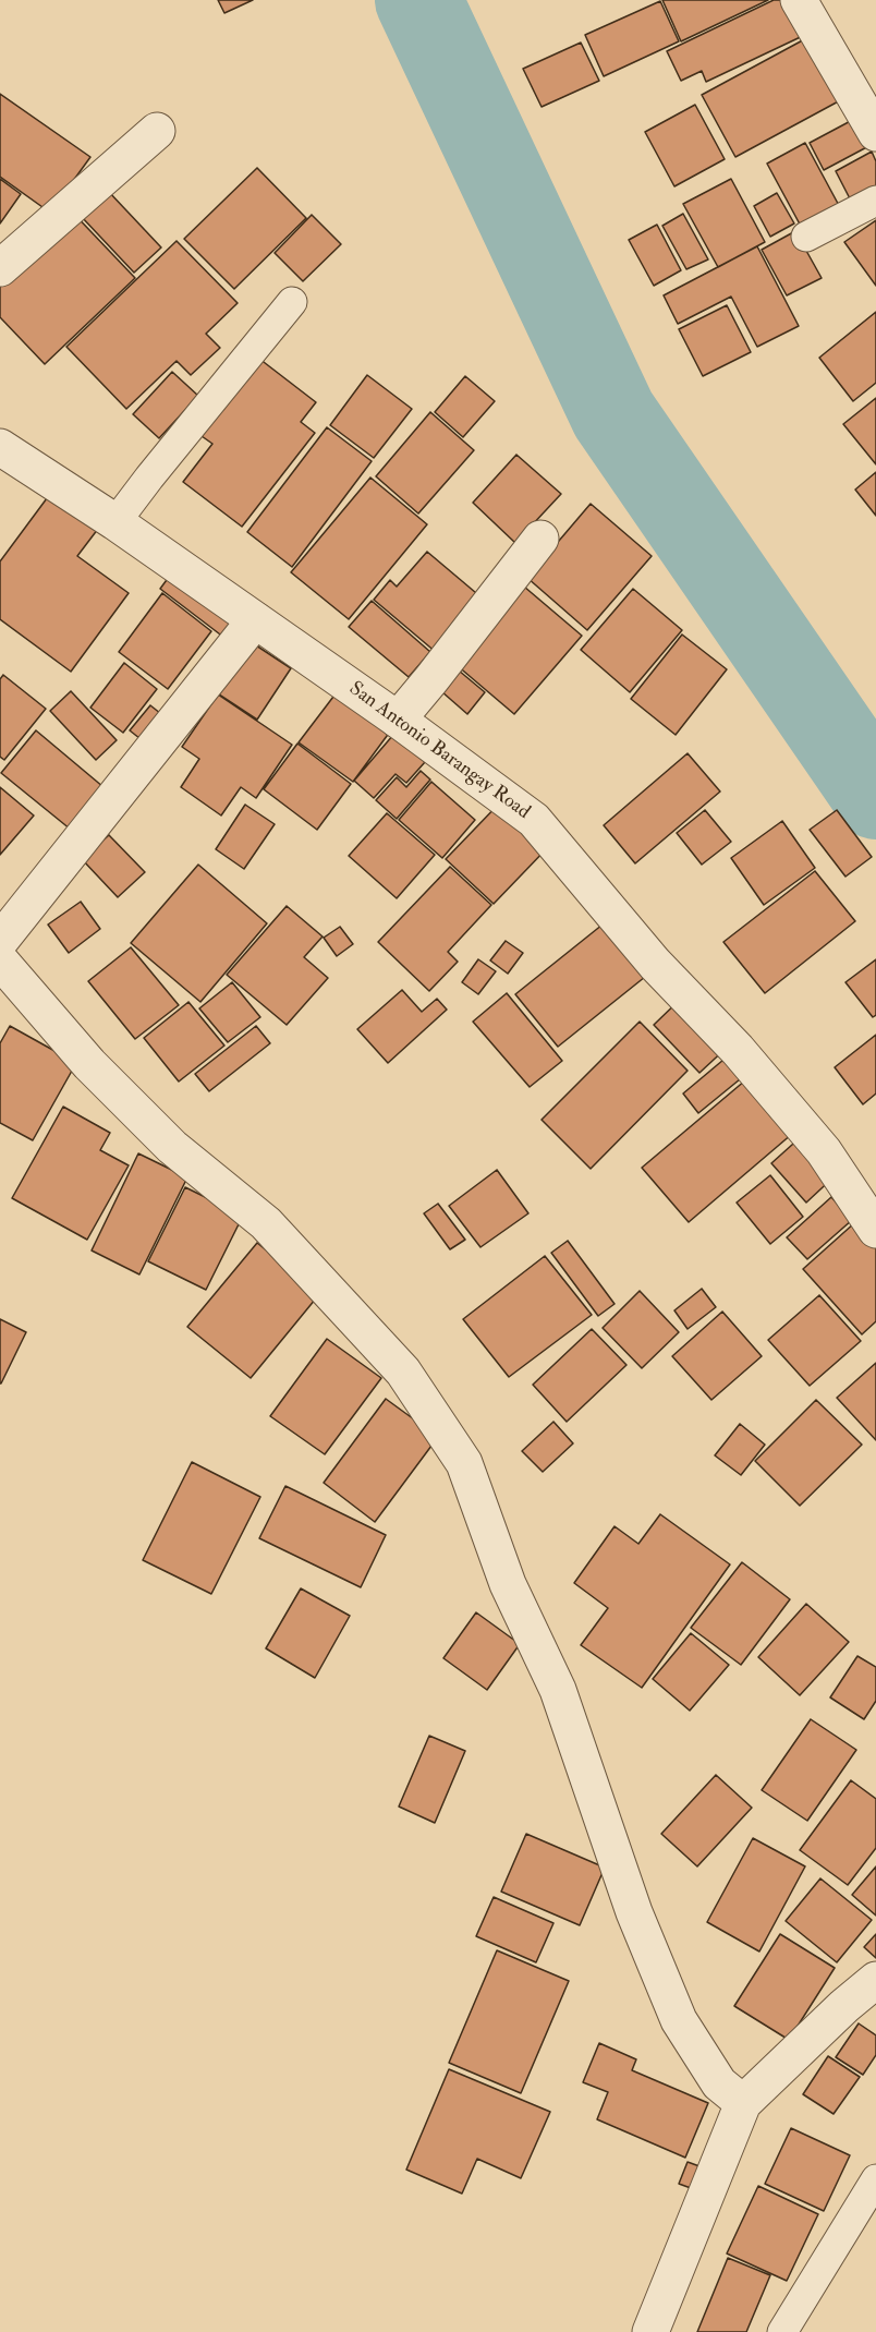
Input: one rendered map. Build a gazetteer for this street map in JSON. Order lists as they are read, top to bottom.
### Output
{
  "streets": {
    "street": ["San Antonio Barangay Road"]
  }
}
